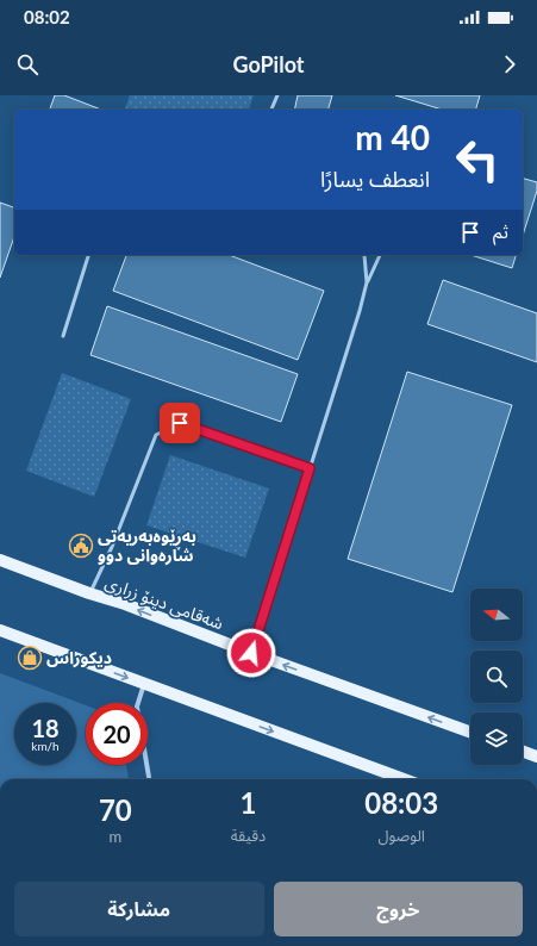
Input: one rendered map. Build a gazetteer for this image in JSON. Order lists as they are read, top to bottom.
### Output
{
  "streets": {
    "main road": ["شەقامی دینۆ زراری"]
  },
  "places": {
    "public building": ["بەڕێوەبەریەتی شارەوانی دوو"],
    "shop": ["ديكوراس"]
  },
  "north": "left",
  "page": {
    "status": "08:02",
    "header": "GoPilot",
    "turn": ["40 m", "انعطف يسارًا"],
    "then": "ثم",
    "speed": "18 km/h",
    "limit": "20",
    "eta": [
      "08:03",
      "الوصول",
      "1",
      "دقيقة",
      "70",
      "m"
    ],
    "buttons": ["خروج", "مشاركة"]
  }
}
